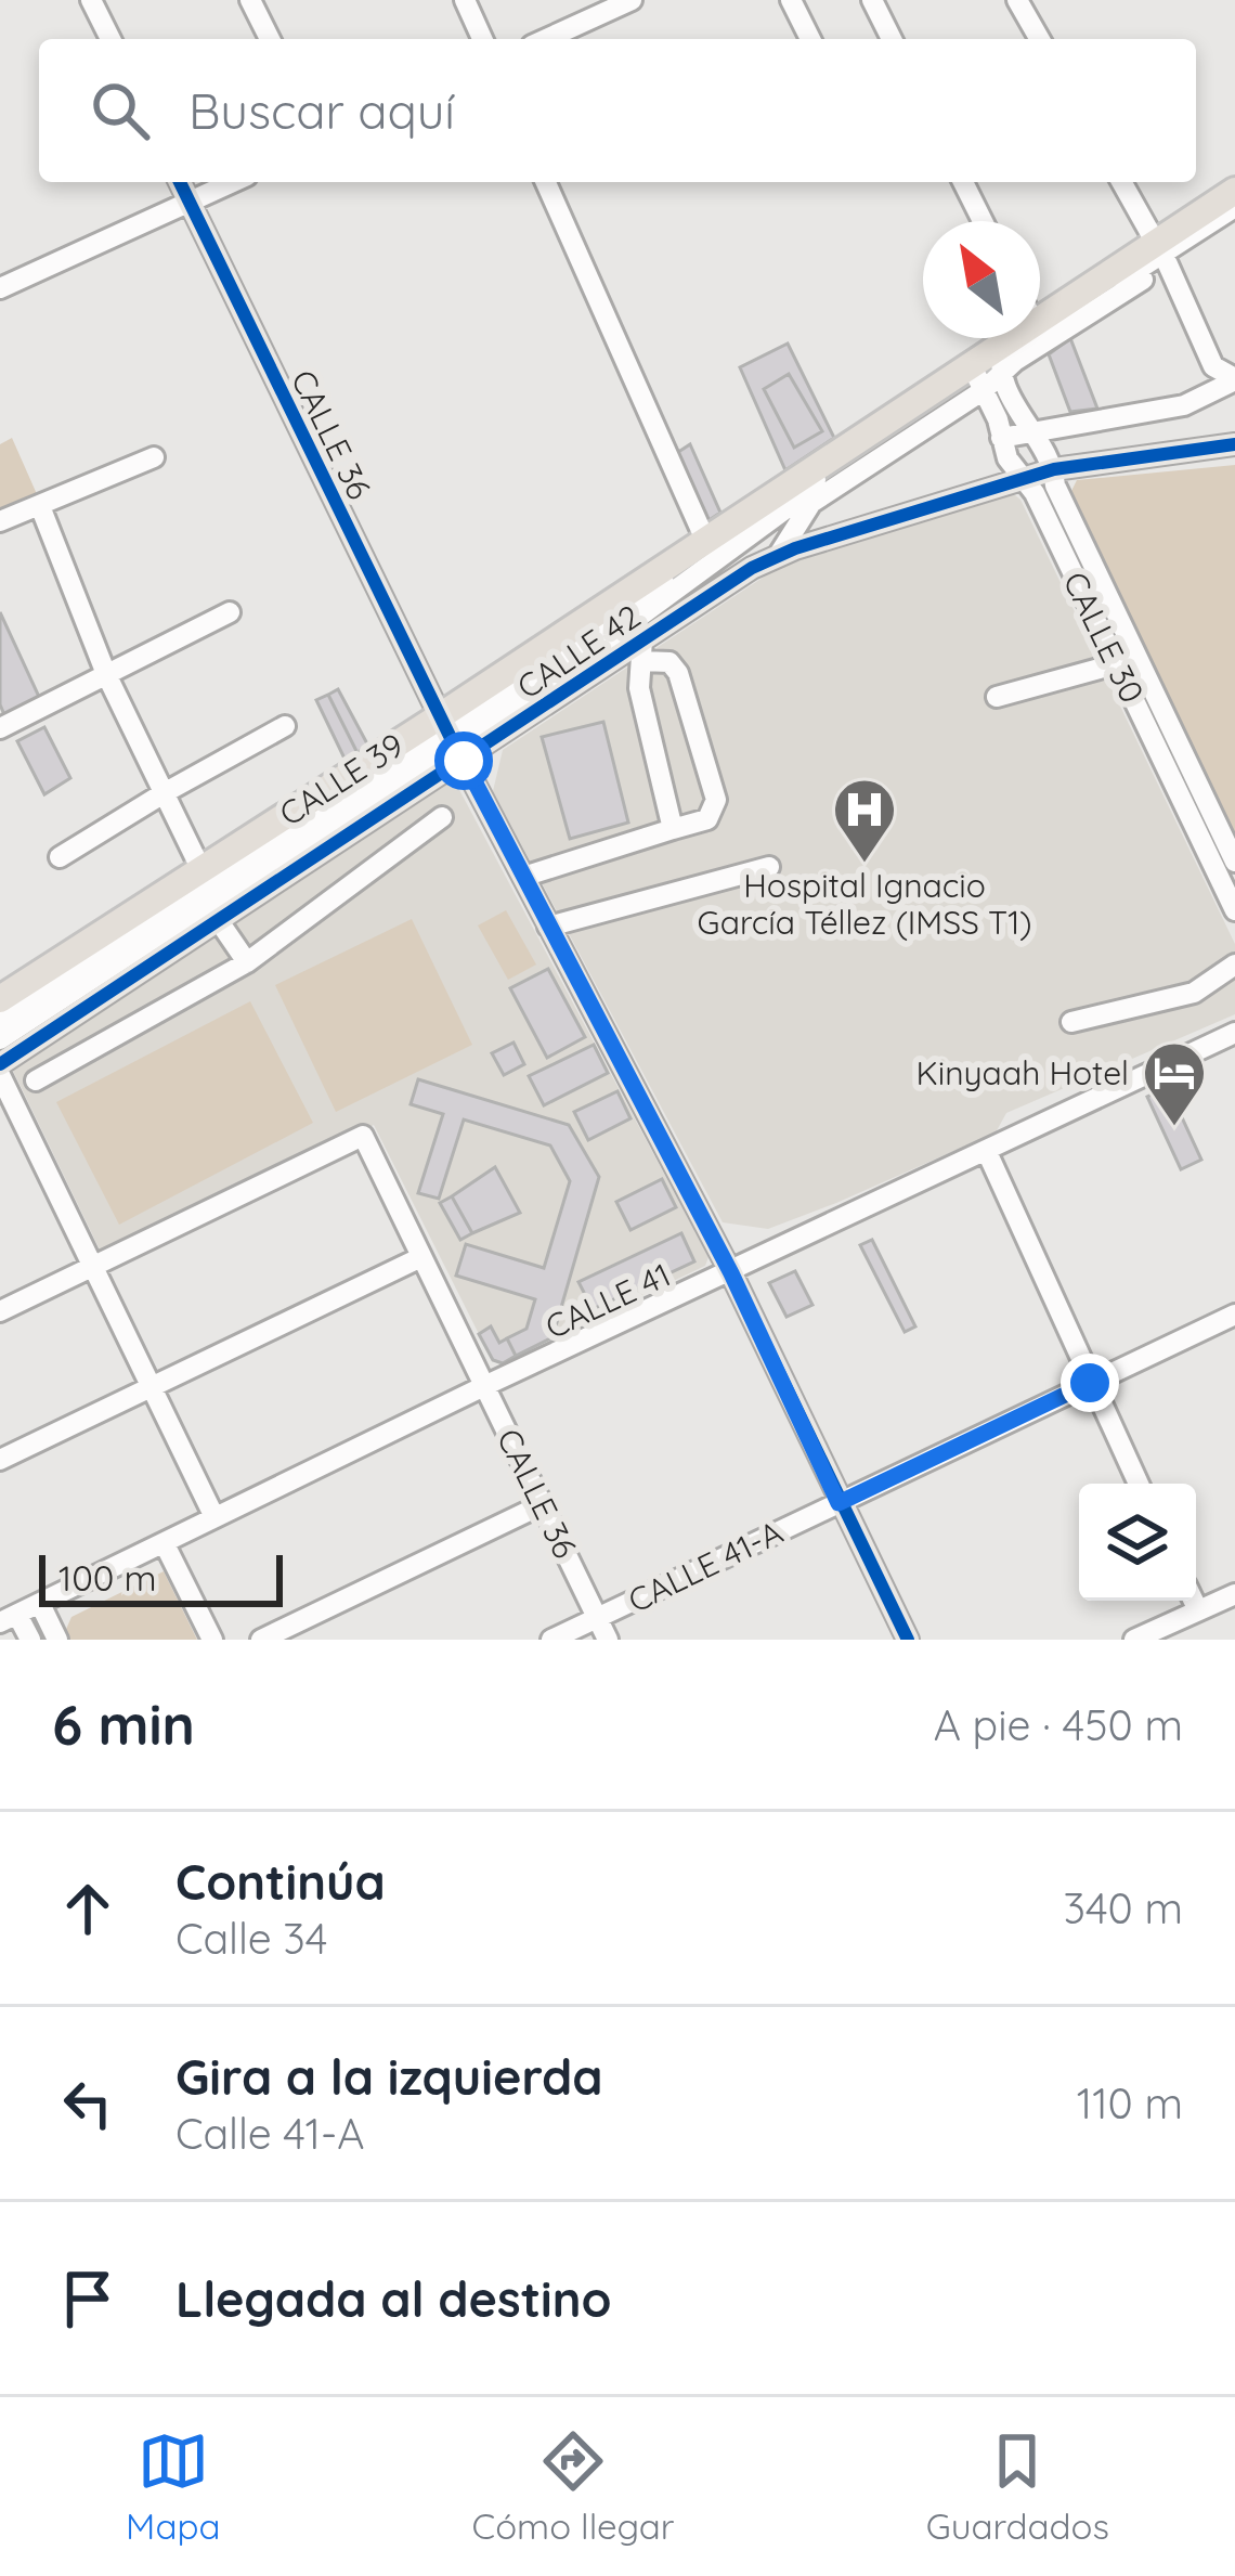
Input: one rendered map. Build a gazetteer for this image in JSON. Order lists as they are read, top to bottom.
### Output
{
  "streets": {
    "main road": ["CALLE 39"],
    "street": [
      "CALLE 36",
      "CALLE 30",
      "CALLE 42",
      "CALLE 41",
      "CALLE 41-A"
    ]
  },
  "crossings": [
    ["CALLE 36", "CALLE 42"],
    ["CALLE 36", "CALLE 39"],
    ["CALLE 36", "CALLE 41"],
    ["CALLE 36", "CALLE 41-A"],
    ["CALLE 30", "CALLE 42"],
    ["CALLE 30", "CALLE 39"],
    ["CALLE 42", "CALLE 39"]
  ],
  "places": {
    "hospital": ["Hospital Ignacio García Téllez (IMSS T1)"],
    "hotel": ["Kinyaah Hotel"]
  },
  "scale_bar": "100 m",
  "north": "top left",
  "page": {
    "search": "Buscar aquí",
    "scale": "100 m",
    "heading": ["6 min", "A pie · 450 m"],
    "list": [
      ["Continúa", "Calle 34", "340 m"],
      ["Gira a la izquierda", "Calle 41-A", "110 m"],
      "Llegada al destino"
    ],
    "nav": ["Mapa", "Cómo llegar", "Guardados"]
  }
}
